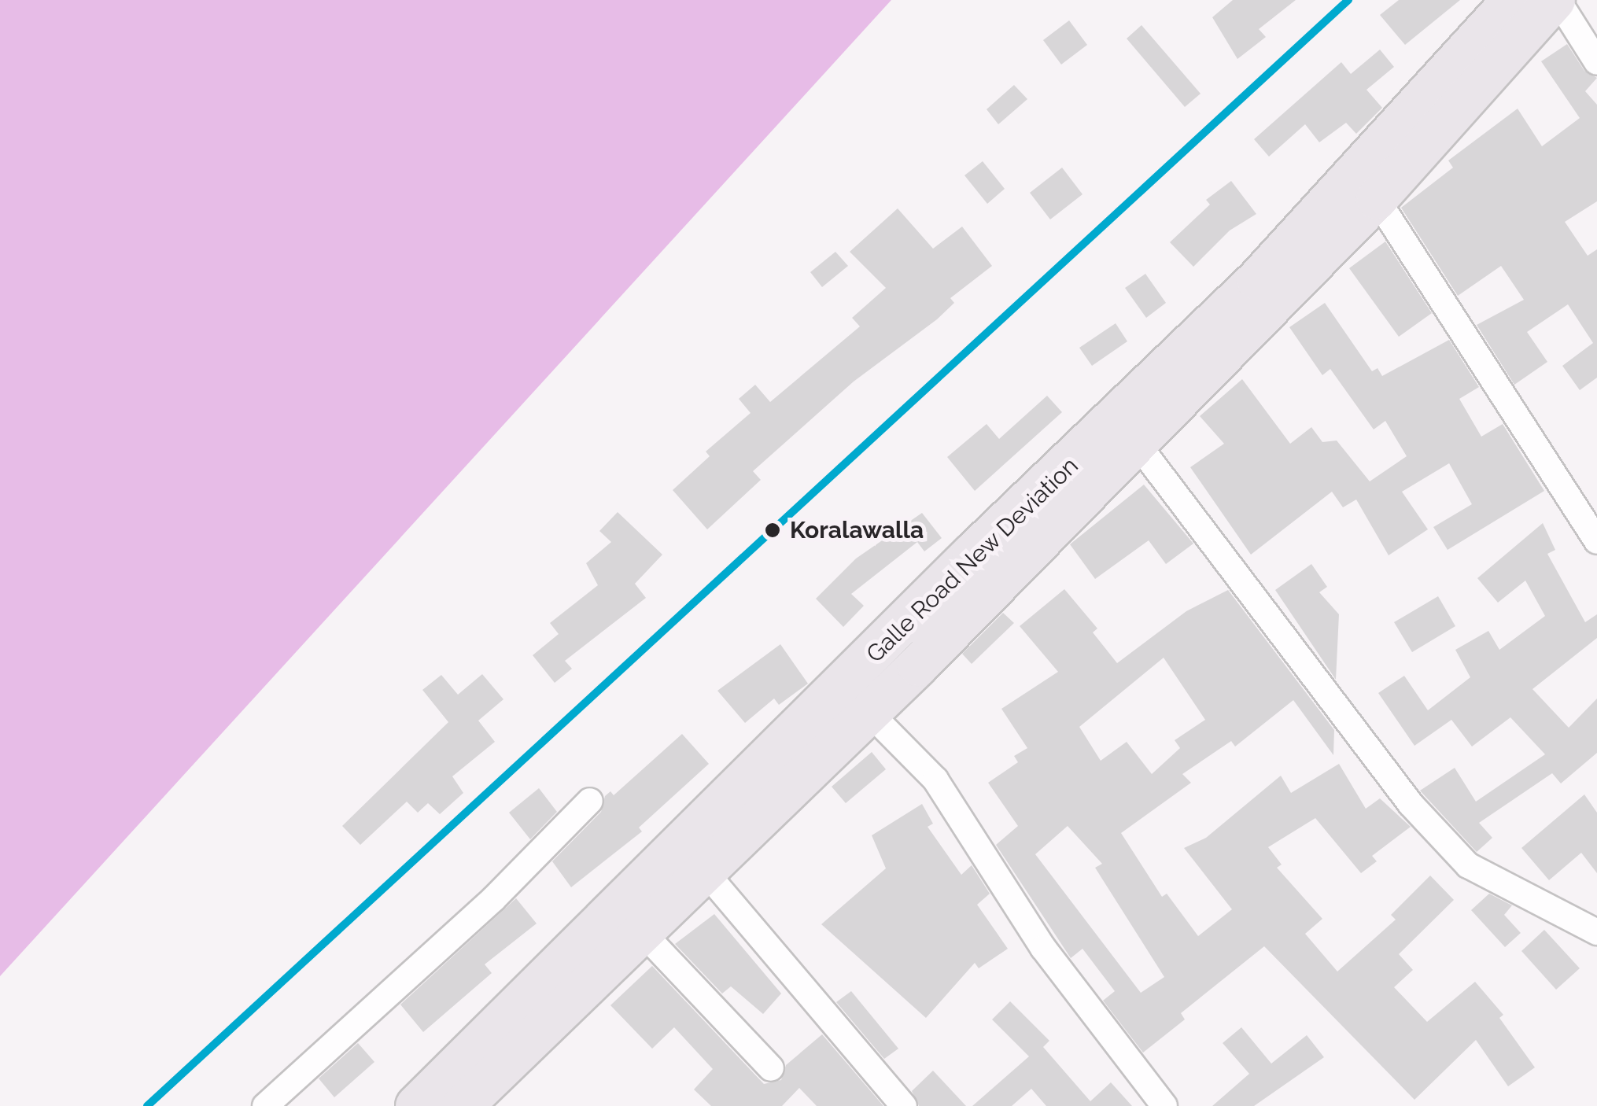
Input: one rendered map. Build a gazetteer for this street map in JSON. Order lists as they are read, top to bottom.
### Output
{
  "streets": {
    "main road": ["Galle Road New Deviation"]
  },
  "places": ["Koralawalla"]
}
